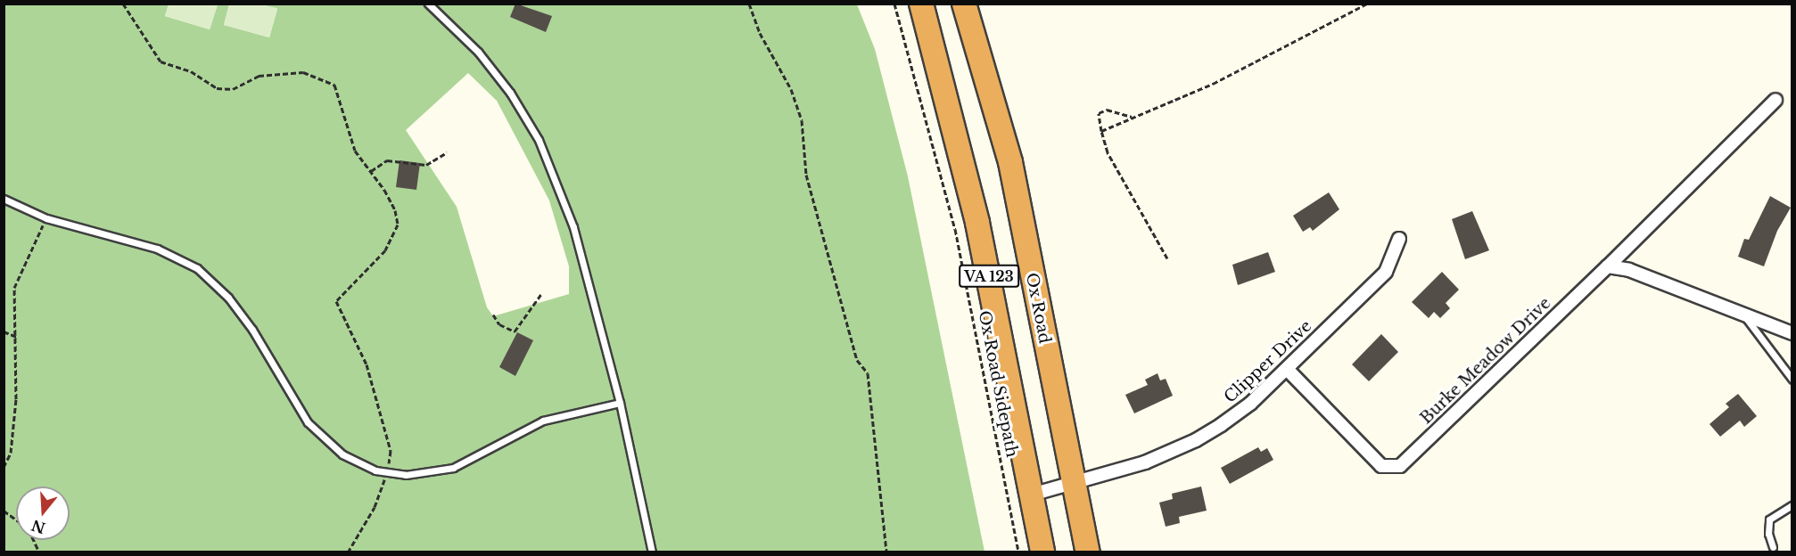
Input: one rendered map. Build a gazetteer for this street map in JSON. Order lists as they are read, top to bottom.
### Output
{
  "streets": {
    "highway": ["VA 123", "Ox Road"],
    "street": ["Burke Meadow Drive", "Clipper Drive"],
    "path": ["Ox Road Sidepath"]
  },
  "crossings": [
    ["VA 123", "Clipper Drive"],
    ["Ox Road", "Clipper Drive"],
    ["Burke Meadow Drive", "Clipper Drive"]
  ],
  "north": "bottom"
}
